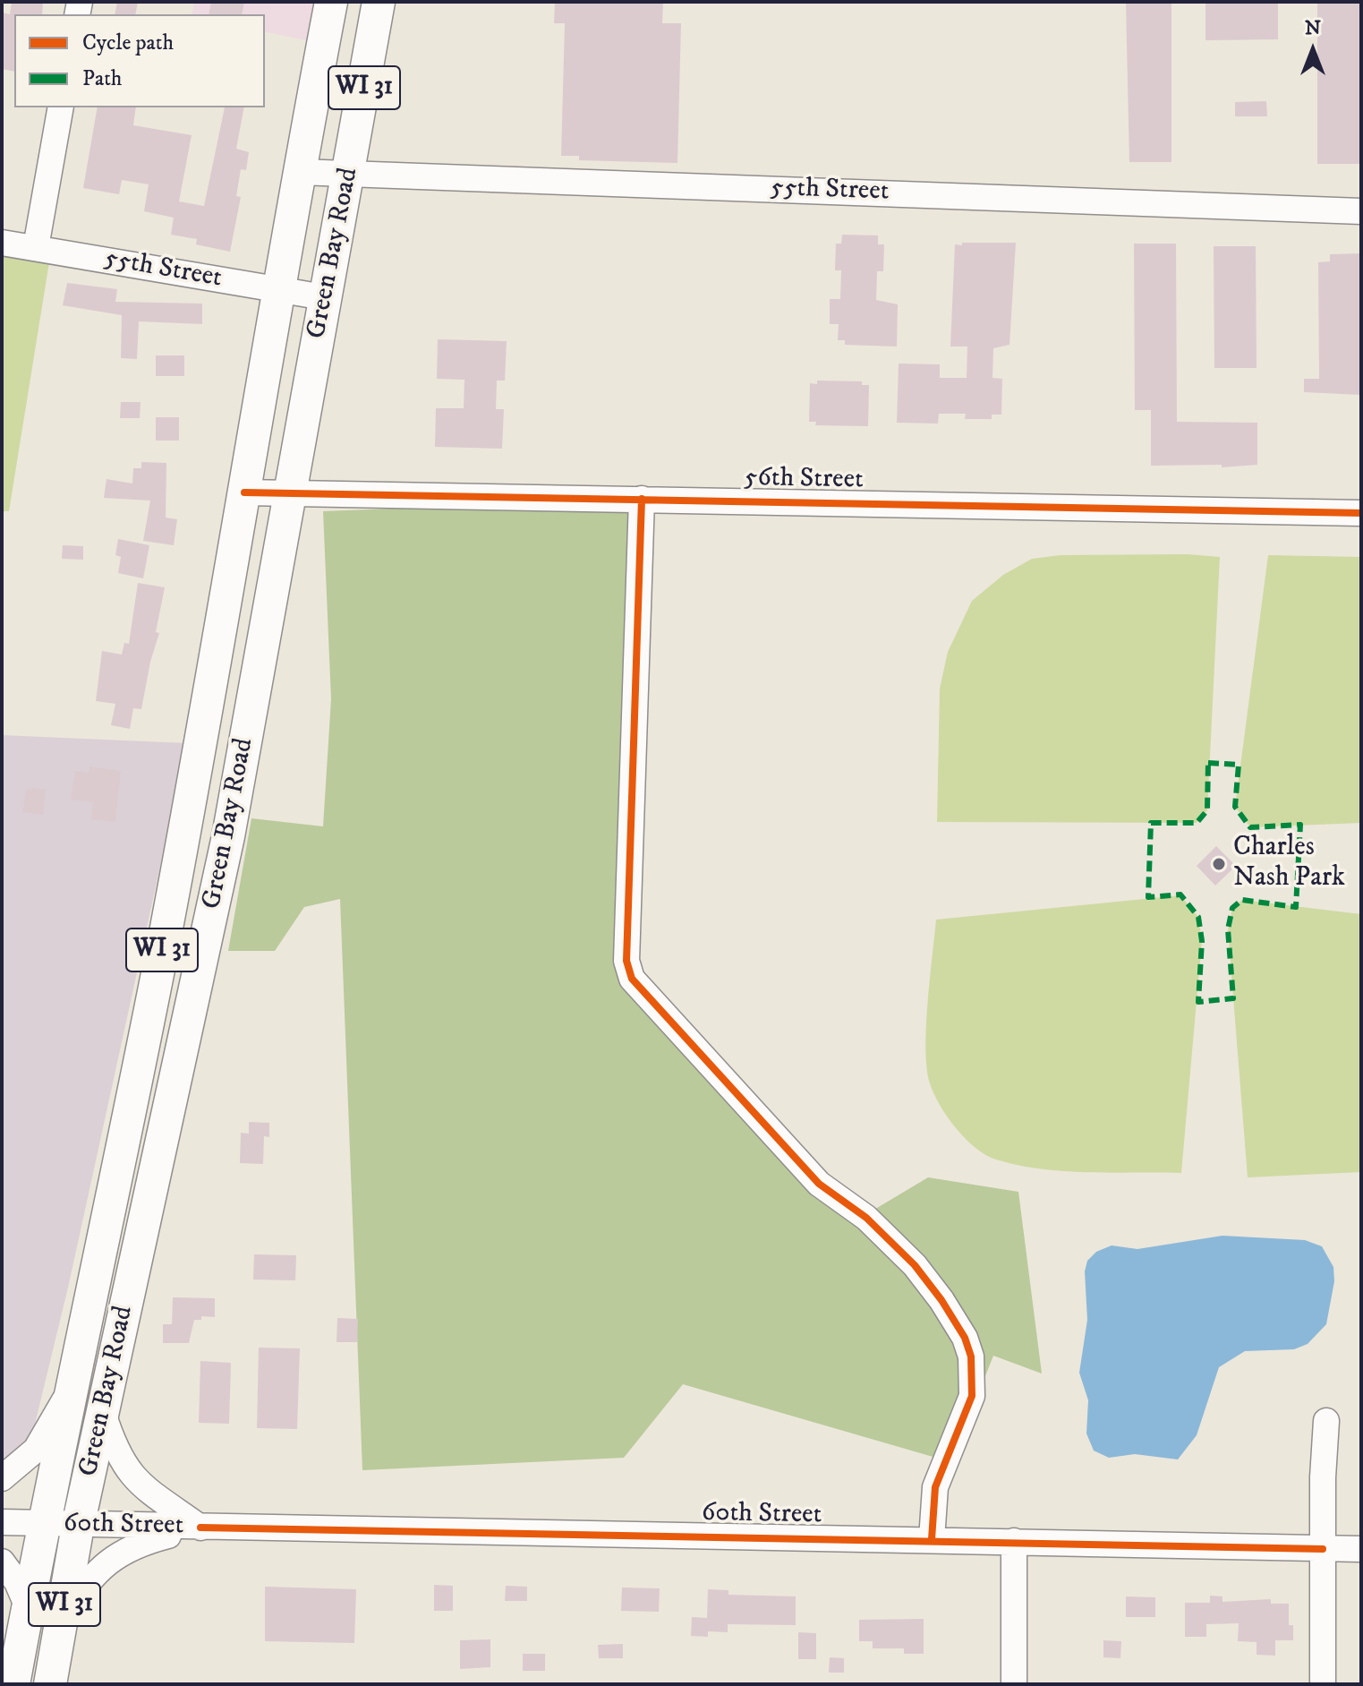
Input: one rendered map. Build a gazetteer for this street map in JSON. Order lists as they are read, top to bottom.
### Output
{
  "streets": {
    "main road": ["WI 31", "Green Bay Road"],
    "street": ["55th Street", "56th Street", "60th Street"]
  },
  "crossings": [
    ["55th Street", "Green Bay Road"],
    ["Green Bay Road", "56th Street"],
    ["Green Bay Road", "60th Street"]
  ],
  "places": ["Charles Nash Park"],
  "legend": ["Cycle path", "Path"],
  "north": "top"
}
